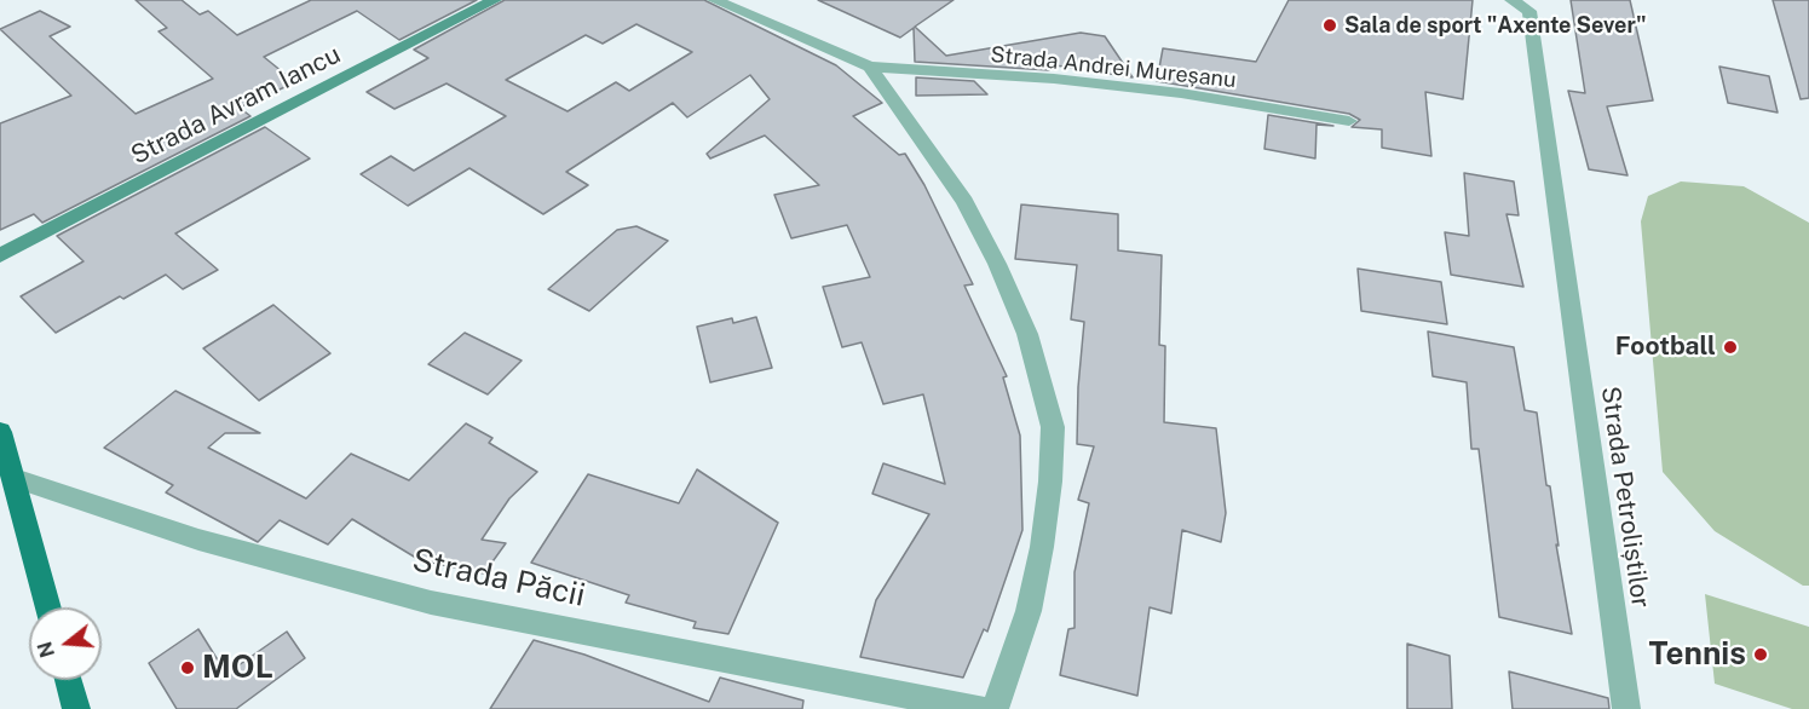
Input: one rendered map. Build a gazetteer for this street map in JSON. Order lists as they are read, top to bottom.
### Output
{
  "streets": {
    "main road": ["Strada Avram Iancu"],
    "street": ["Strada Andrei Mureșanu", "Strada Petroliștilor", "Strada Păcii"]
  },
  "places": [
    "Sala de sport \"Axente Sever\"",
    "Football",
    "Tennis",
    "MOL"
  ],
  "north": "left"
}
